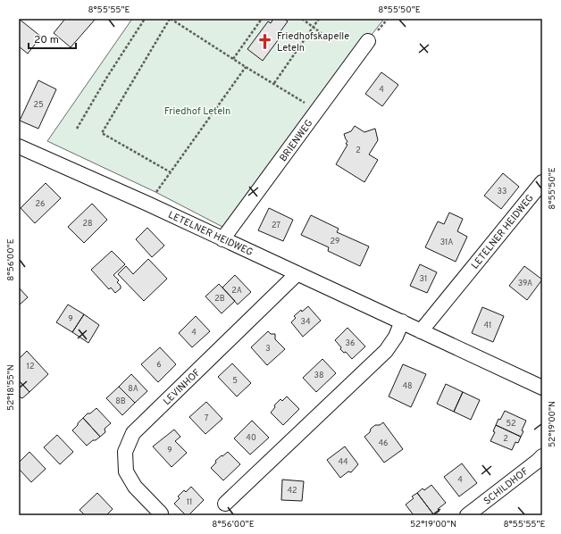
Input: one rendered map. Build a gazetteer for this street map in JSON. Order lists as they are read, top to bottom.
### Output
{
  "streets": {
    "street": [
      "BRIENWEG",
      "LETELNER HEIDWEG",
      "LEVINHOF",
      "SCHILDHOF"
    ]
  },
  "crossings": [
    ["BRIENWEG", "LETELNER HEIDWEG"],
    ["LETELNER HEIDWEG", "LEVINHOF"]
  ],
  "parks": ["Friedhof Leteln"],
  "places": {
    "church": ["Friedhofskapelle Leteln"]
  },
  "house_numbers": [
    "4",
    "25",
    "2",
    "33",
    "26",
    "28",
    "27",
    "29",
    "31A",
    "31",
    "39A",
    "2A",
    "2B",
    "9",
    "34",
    "41",
    "4",
    "36",
    "3",
    "6",
    "12",
    "38",
    "5",
    "48",
    "8A",
    "8B",
    "7",
    "52",
    "40",
    "2",
    "46",
    "9",
    "44",
    "4",
    "42",
    "11"
  ],
  "scale_bar": "20 m",
  "coordinates": [
    "8°55'55\"E",
    "8°55'50\"E",
    "8°56'00\"E",
    "52°18'55\"N",
    "52°19'00\"N"
  ]
}
